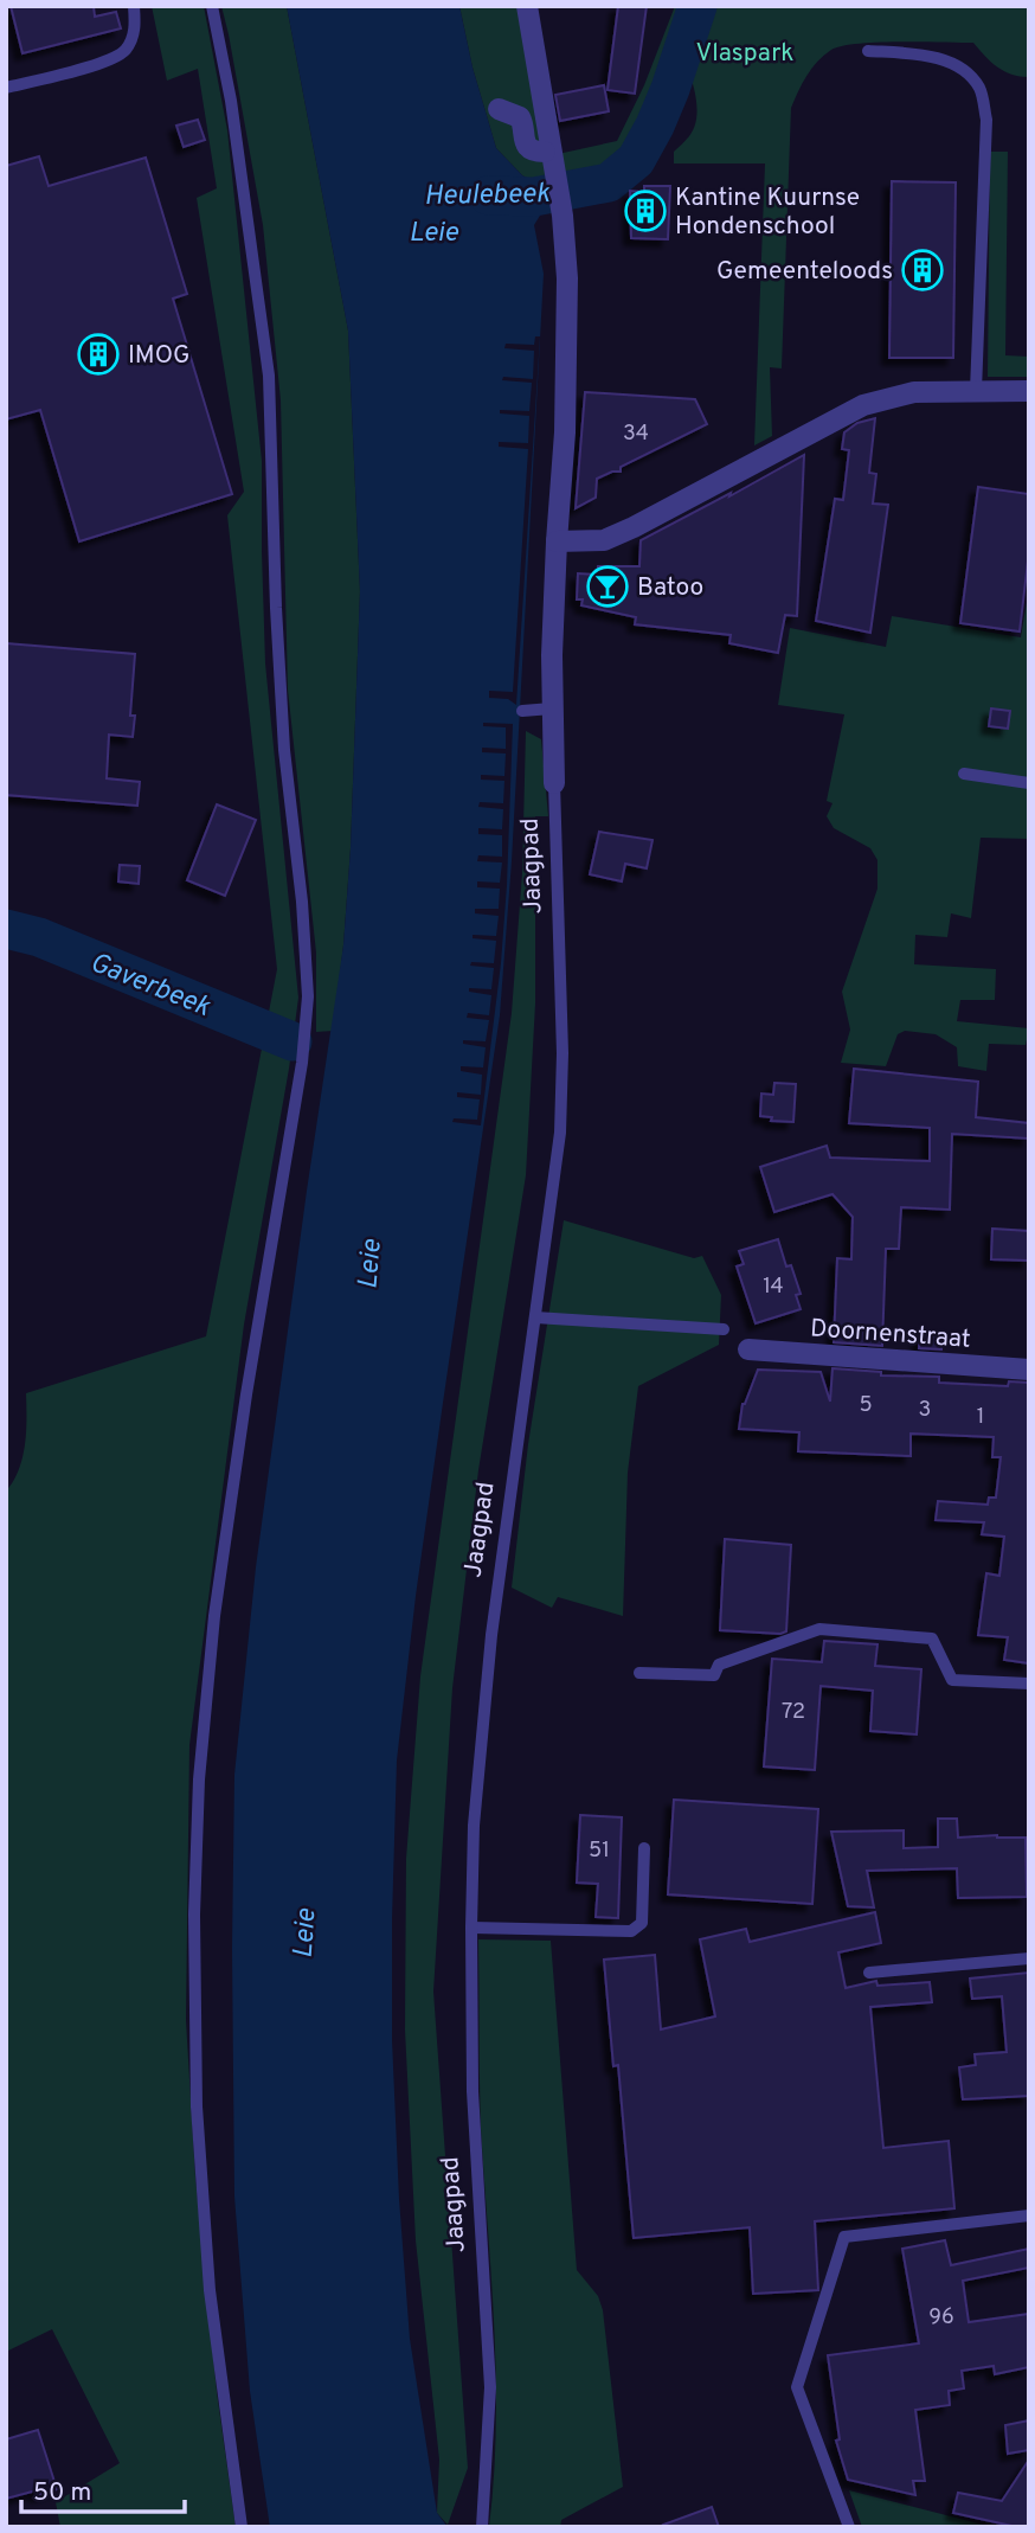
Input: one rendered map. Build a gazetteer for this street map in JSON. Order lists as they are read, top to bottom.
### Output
{
  "streets": {
    "street": ["Jaagpad", "Doornenstraat"]
  },
  "water": ["Heulebeek", "Leie", "Gaverbeek"],
  "parks": ["Vlaspark"],
  "places": {
    "building": ["Kantine Kuurnse Hondenschool", "Gemeenteloods", "IMOG"],
    "bar": ["Batoo"]
  },
  "house_numbers": [
    "34",
    "14",
    "5",
    "3",
    "1",
    "72",
    "51",
    "96"
  ],
  "scale_bar": "50 m"
}
